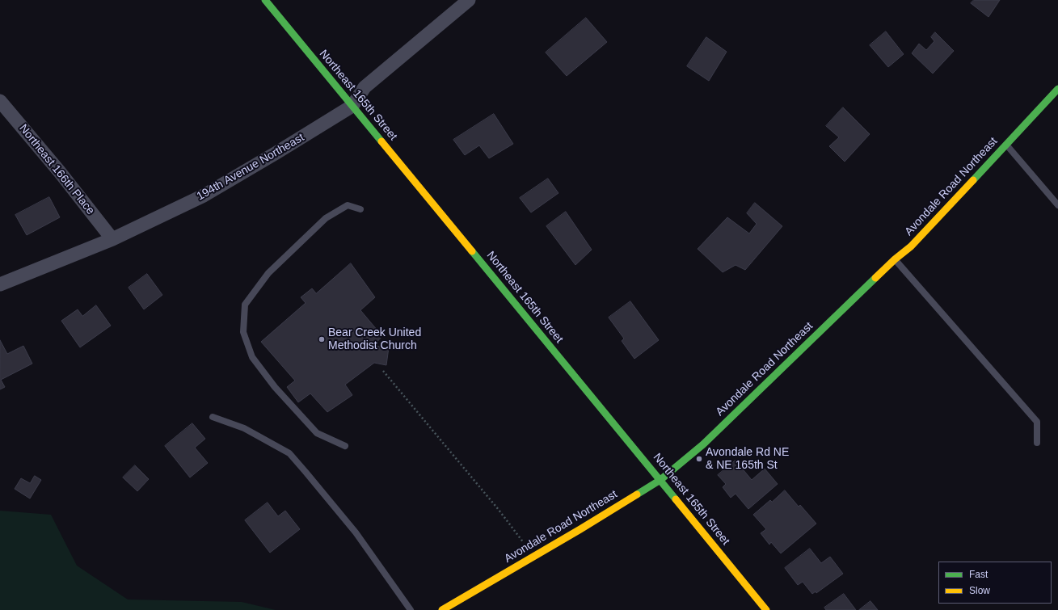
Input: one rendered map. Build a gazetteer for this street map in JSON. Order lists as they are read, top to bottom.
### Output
{
  "streets": {
    "main road": ["Northeast 165th Street", "Avondale Road Northeast"],
    "street": ["194th Avenue Northeast", "Northeast 166th Place"]
  },
  "crossings": [
    ["Northeast 165th Street", "194th Avenue Northeast"],
    ["Northeast 165th Street", "Avondale Road Northeast"],
    ["194th Avenue Northeast", "Northeast 166th Place"]
  ],
  "places": ["Bear Creek United Methodist Church", "Avondale Rd NE & NE 165th St"],
  "legend": ["Fast", "Slow"]
}
